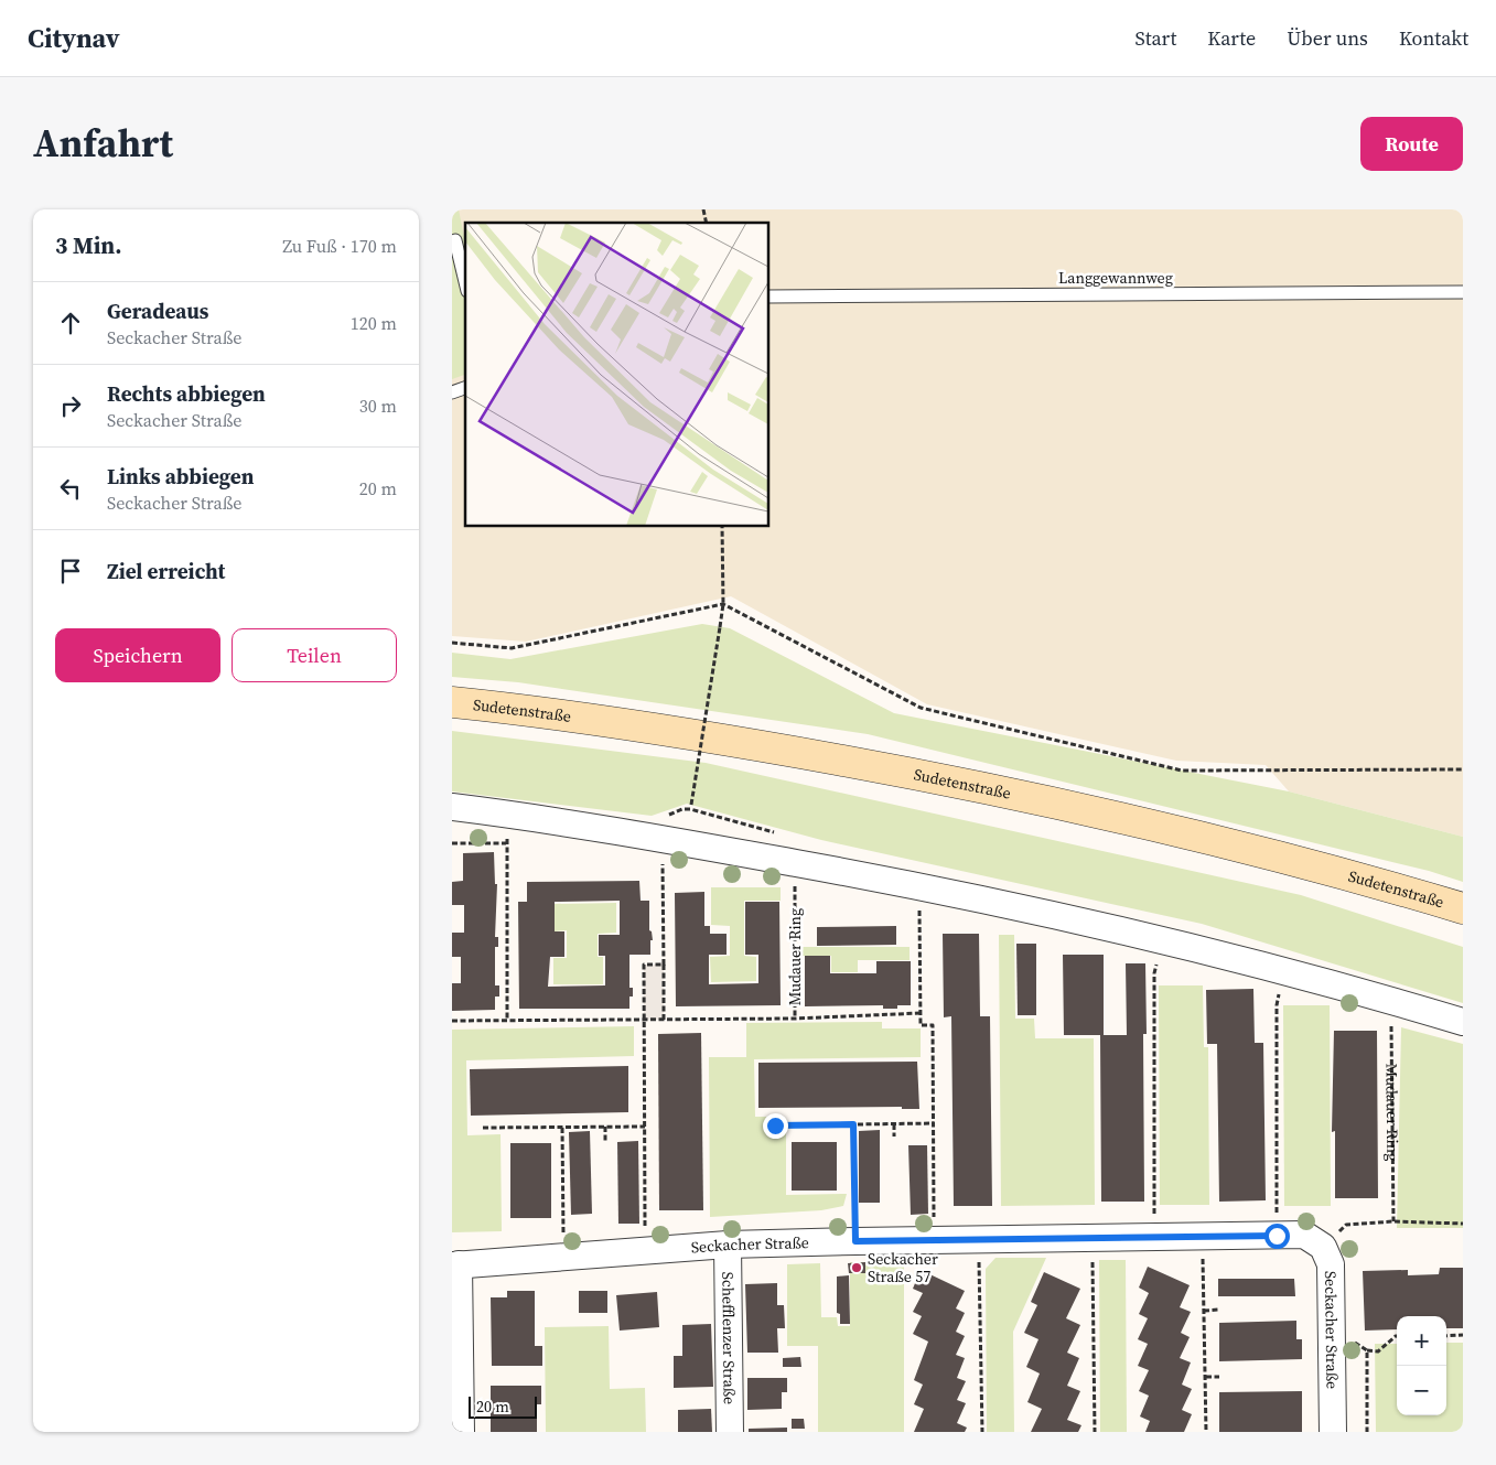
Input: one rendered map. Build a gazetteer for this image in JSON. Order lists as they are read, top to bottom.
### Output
{
  "streets": {
    "main road": ["Sudetenstraße"],
    "street": ["Seckacher Straße", "Schefflenzer Straße"],
    "lane": ["Langgewannweg"],
    "path": ["Mudauer Ring"]
  },
  "crossings": [
    ["Seckacher Straße", "Schefflenzer Straße"]
  ],
  "places": ["Seckacher Straße 57"],
  "scale_bar": "20 m",
  "page": {
    "header": "Citynav",
    "nav": [
      "Start",
      "Karte",
      "Über uns",
      "Kontakt"
    ],
    "title": "Anfahrt",
    "buttons": [
      "Route",
      ["Speichern", "Teilen"]
    ],
    "heading": ["3 Min.", "Zu Fuß · 170 m"],
    "list": [
      ["Geradeaus", "Seckacher Straße", "120 m"],
      ["Rechts abbiegen", "Seckacher Straße", "30 m"],
      ["Links abbiegen", "Seckacher Straße", "20 m"],
      "Ziel erreicht"
    ],
    "map_buttons": ["+", "−"],
    "scale": "20 m"
  }
}
